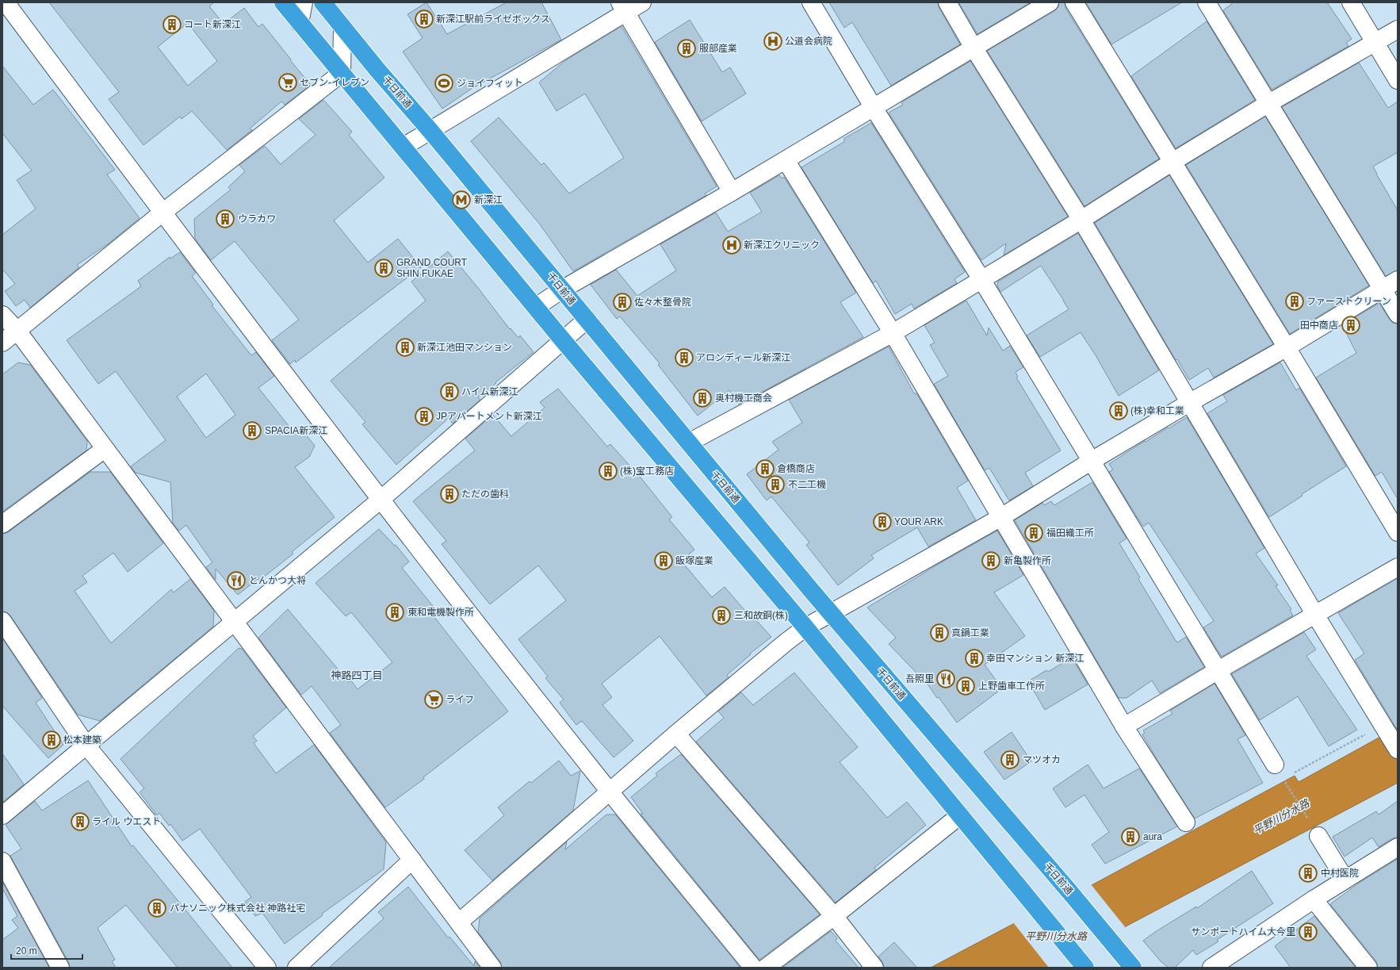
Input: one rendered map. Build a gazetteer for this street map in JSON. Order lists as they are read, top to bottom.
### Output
{
  "streets": {
    "highway": ["千日前通"]
  },
  "districts": ["神路四丁目"],
  "water": ["平野川分水路"],
  "places": {
    "building": [
      "新深江駅前ライゼボックス",
      "コート新深江",
      "服部産業",
      "ウラカワ",
      "GRAND COURT SHIN FUKAE",
      "ファーストクリーン",
      "佐々木整骨院",
      "田中商店",
      "新深江池田マンション",
      "アロンディール新深江",
      "ハイム新深江",
      "奥村機工商会",
      "(株)幸和工業",
      "JPアパートメント新深江",
      "SPACIA新深江",
      "倉橋商店",
      "(株)宝工務店",
      "不二工機",
      "ただの歯科",
      "YOUR ARK",
      "福田織工所",
      "飯塚産業",
      "新亀製作所",
      "東和電機製作所",
      "三和故銅(株)",
      "真鍋工業",
      "幸田マンション 新深江",
      "上野歯車工作所",
      "松本建築",
      "マツオカ",
      "ライル ウエスト",
      "aura",
      "中村医院",
      "パナソニック株式会社 神路社宅",
      "サンポートハイム大今里"
    ],
    "hospital": ["公道会病院", "新深江クリニック"],
    "supermarket": ["セブン-イレブン", "ライフ"],
    "sports": ["ジョイフィット"],
    "metro station": ["新深江"],
    "restaurant": ["とんかつ大将", "吾照里"]
  },
  "scale_bar": "20 m"
}
